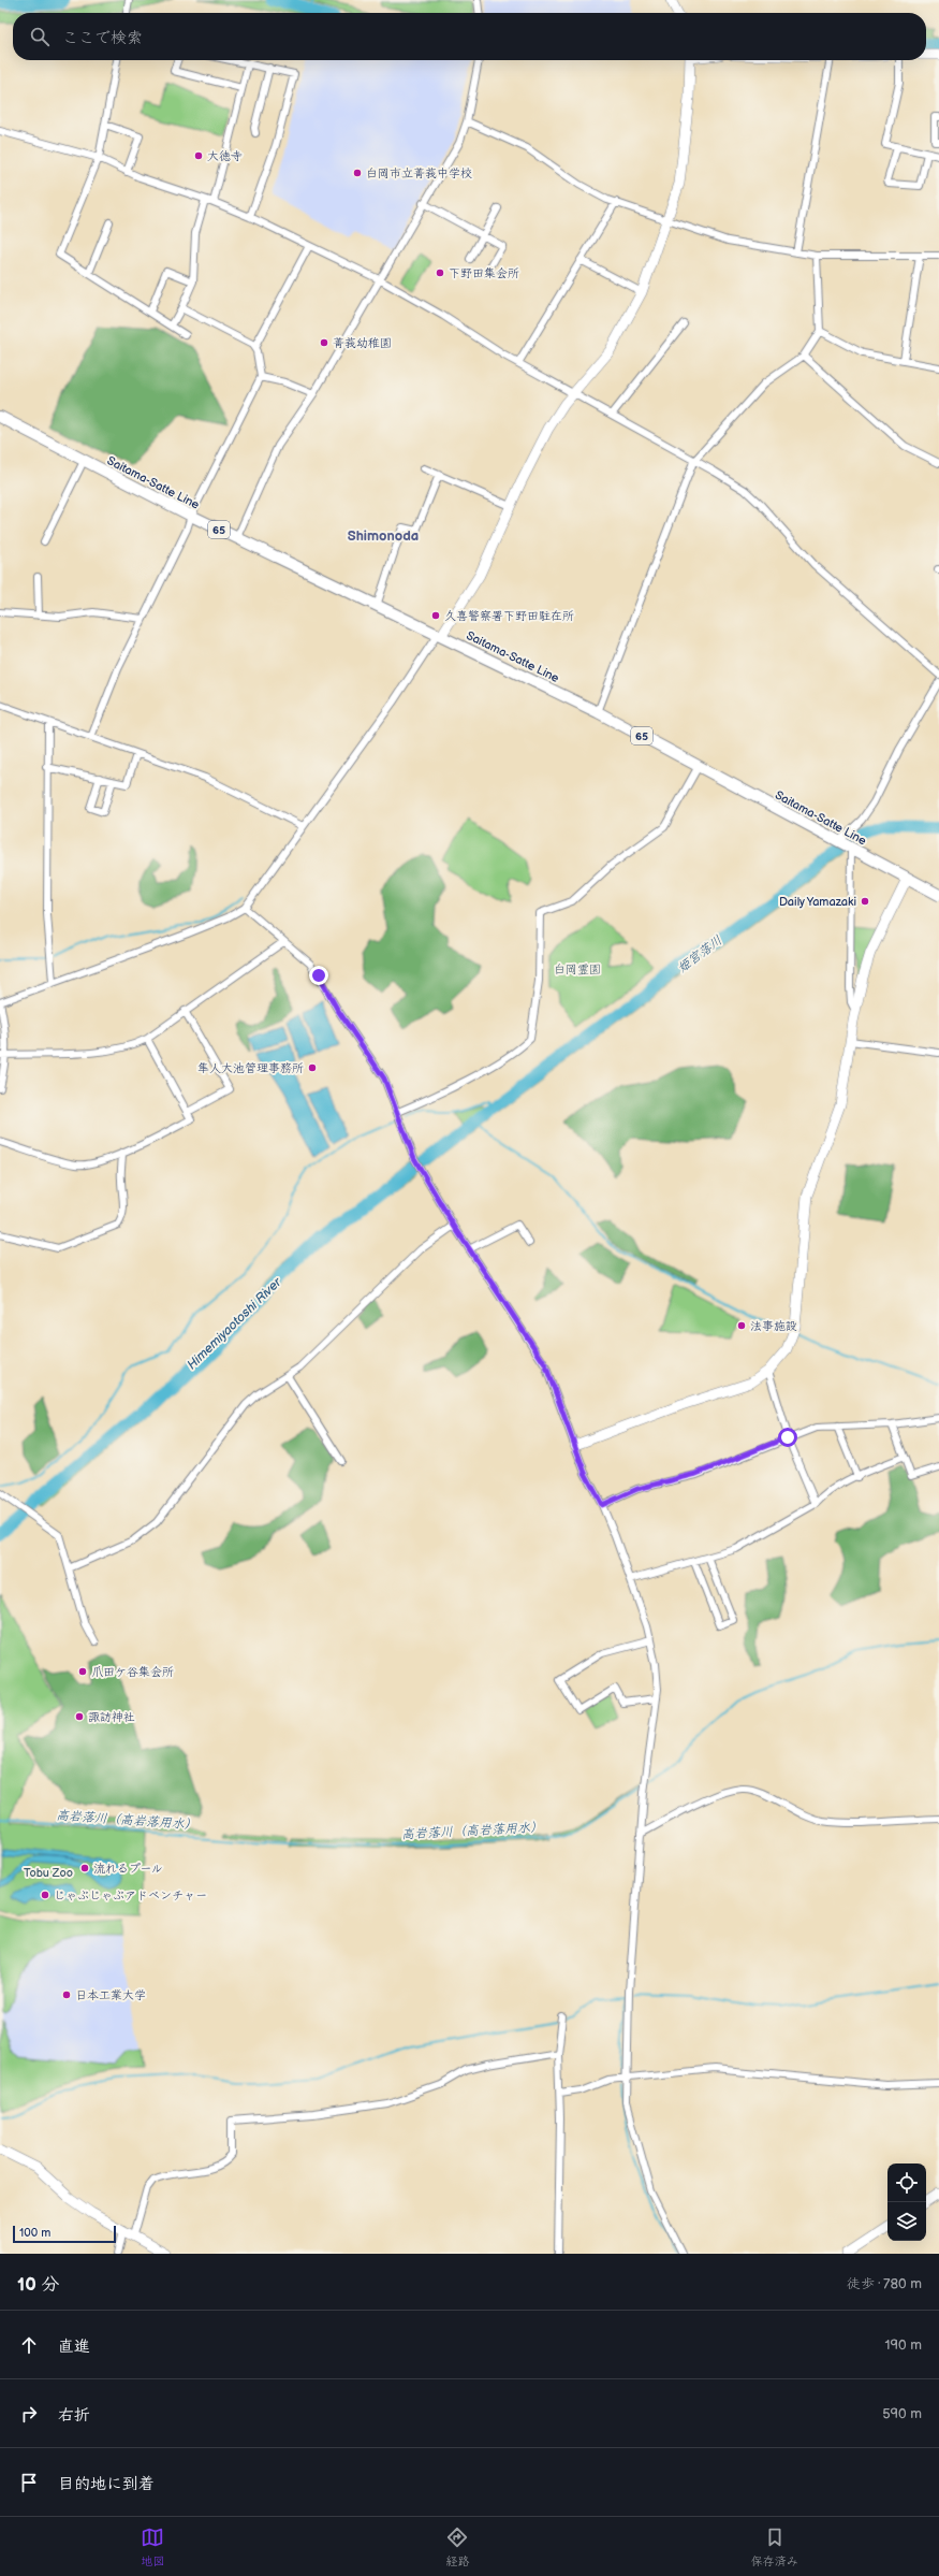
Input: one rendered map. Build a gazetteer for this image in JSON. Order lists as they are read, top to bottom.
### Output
{
  "streets": {
    "main road": ["Saitama-Satte Line", "65"]
  },
  "districts": ["Shimonoda"],
  "water": ["姫宮落川", "Himemiyaotoshi River", "高岩落川（高岩落用水）"],
  "parks": ["白岡霊園", "Tobu Zoo"],
  "places": [
    "大徳寺",
    "白岡市立菁莪中学校",
    "下野田集会所",
    "菁莪幼稚園",
    "久喜警察署下野田駐在所",
    "Daily Yamazaki",
    "隼人大池管理事務所",
    "法事施設",
    "爪田ケ谷集会所",
    "諏訪神社",
    "流れるプール",
    "じゃぶじゃぶアドベンチャー",
    "日本工業大学"
  ],
  "scale_bar": "100 m",
  "page": {
    "search": "ここで検索",
    "scale": "100 m",
    "heading": ["10 分", "徒歩 · 780 m"],
    "list": [
      ["直進", "190 m"],
      ["右折", "590 m"],
      "目的地に到着"
    ],
    "nav": ["地図", "経路", "保存済み"]
  }
}
